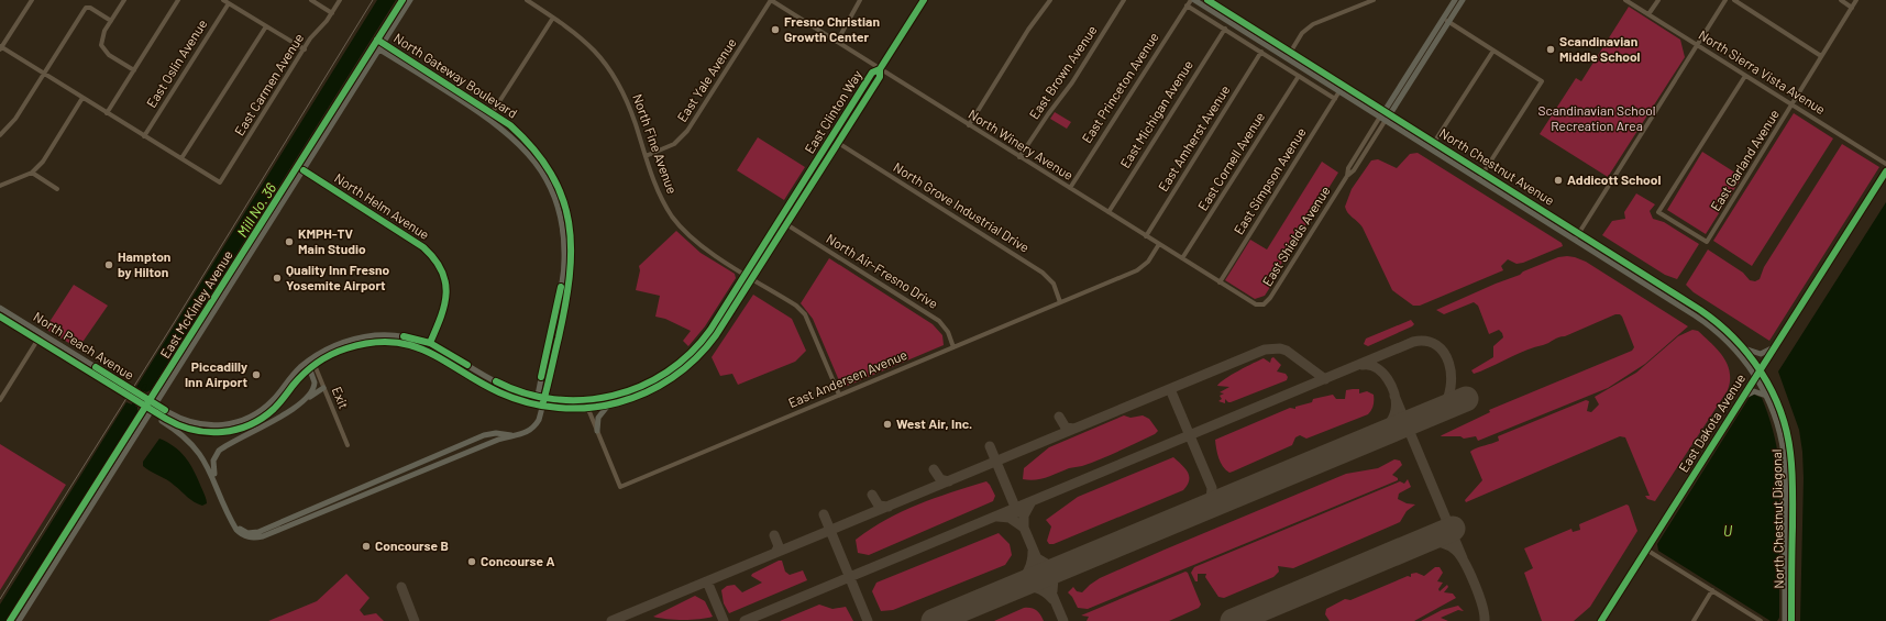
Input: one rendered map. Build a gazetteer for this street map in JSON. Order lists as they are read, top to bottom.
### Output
{
  "streets": {
    "main road": [
      "North Gateway Boulevard",
      "East Clinton Way",
      "North Chestnut Avenue",
      "East Shields Avenue",
      "East McKinley Avenue",
      "North Peach Avenue",
      "North Chestnut Diagonal"
    ],
    "street": [
      "East Oslin Avenue",
      "East Brown Avenue",
      "North Sierra Vista Avenue",
      "East Yale Avenue",
      "East Carmen Avenue",
      "East Princeton Avenue",
      "East Michigan Avenue",
      "East Amherst Avenue",
      "North Fine Avenue",
      "North Winery Avenue",
      "East Garland Avenue",
      "East Cornell Avenue",
      "East Simpson Avenue",
      "North Helm Avenue",
      "North Grove Industrial Drive",
      "North Air-Fresno Drive",
      "East Andersen Avenue",
      "Exit",
      "East Dakota Avenue"
    ]
  },
  "crossings": [
    ["East Brown Avenue", "North Winery Avenue"],
    ["North Sierra Vista Avenue", "East Garland Avenue"],
    ["North Gateway Boulevard", "East Clinton Way"],
    ["North Gateway Boulevard", "East McKinley Avenue"],
    ["East Yale Avenue", "North Fine Avenue"],
    ["East Yale Avenue", "North Winery Avenue"],
    ["East Princeton Avenue", "North Winery Avenue"],
    ["East Clinton Way", "North Fine Avenue"],
    ["East Clinton Way", "North Winery Avenue"],
    ["East Clinton Way", "North Helm Avenue"],
    ["East Clinton Way", "North Grove Industrial Drive"],
    ["East Clinton Way", "North Air-Fresno Drive"],
    ["East Clinton Way", "East McKinley Avenue"],
    ["East Clinton Way", "North Peach Avenue"],
    ["East Clinton Way", "East Andersen Avenue"],
    ["East Clinton Way", "Exit"],
    ["East Michigan Avenue", "North Winery Avenue"],
    ["East Amherst Avenue", "North Winery Avenue"],
    ["North Fine Avenue", "East Andersen Avenue"],
    ["North Winery Avenue", "East Cornell Avenue"],
    ["North Winery Avenue", "East Simpson Avenue"],
    ["North Winery Avenue", "East Shields Avenue"],
    ["North Winery Avenue", "East Andersen Avenue"],
    ["North Chestnut Avenue", "East Simpson Avenue"],
    ["North Chestnut Avenue", "East Shields Avenue"],
    ["North Chestnut Avenue", "East Dakota Avenue"],
    ["North Chestnut Avenue", "North Chestnut Diagonal"],
    ["North Helm Avenue", "East McKinley Avenue"],
    ["North Grove Industrial Drive", "East Andersen Avenue"],
    ["North Air-Fresno Drive", "East Andersen Avenue"],
    ["East McKinley Avenue", "North Peach Avenue"],
    ["East Dakota Avenue", "North Chestnut Diagonal"]
  ],
  "water": ["Mill No. 36", "U"],
  "parks": ["Scandinavian School Recreation Area"],
  "places": [
    "Fresno Christian Growth Center",
    "Scandinavian Middle School",
    "Addicott School",
    "KMPH-TV Main Studio",
    "Hampton by Hilton",
    "Quality Inn Fresno Yosemite Airport",
    "Piccadilly Inn Airport",
    "West Air, Inc.",
    "Concourse B",
    "Concourse A"
  ]
}
